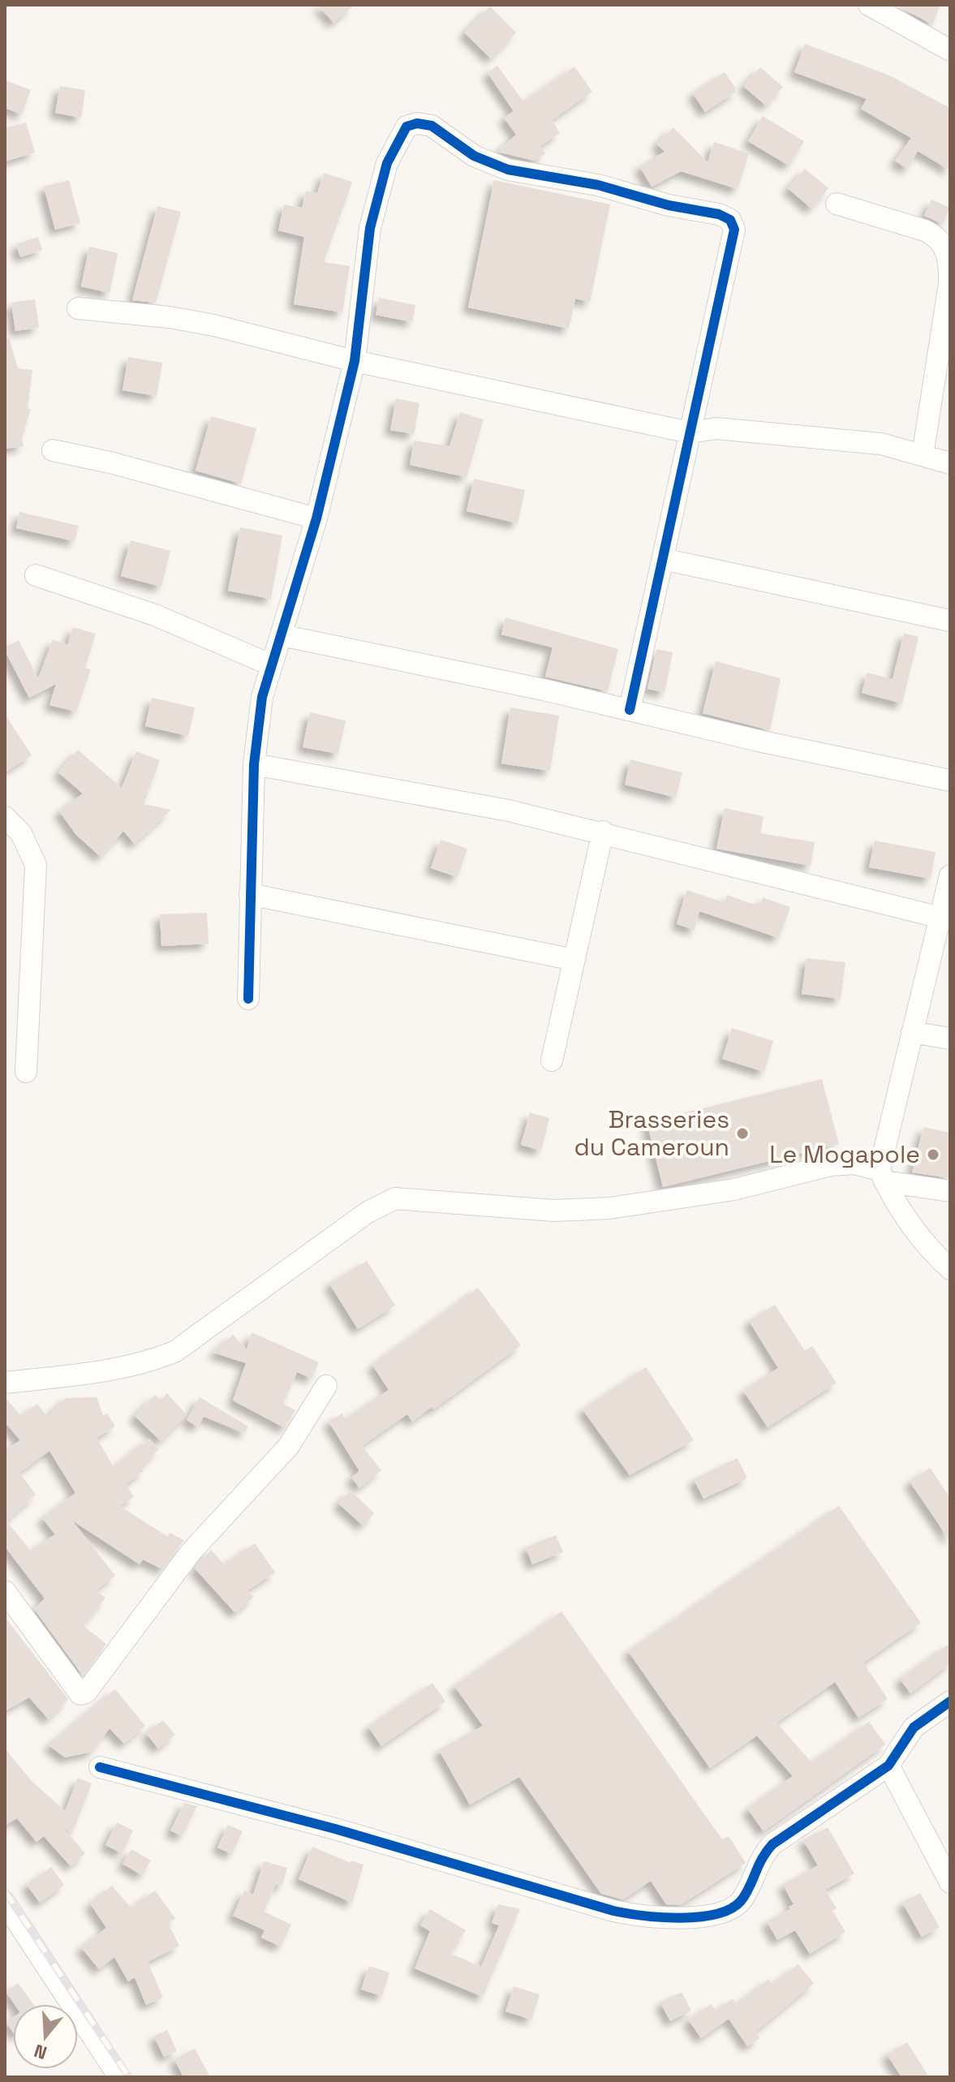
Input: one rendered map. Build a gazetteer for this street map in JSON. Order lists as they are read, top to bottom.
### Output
{
  "places": ["Brasseries du Cameroun", "Le Mogapole"],
  "north": "bottom"
}
